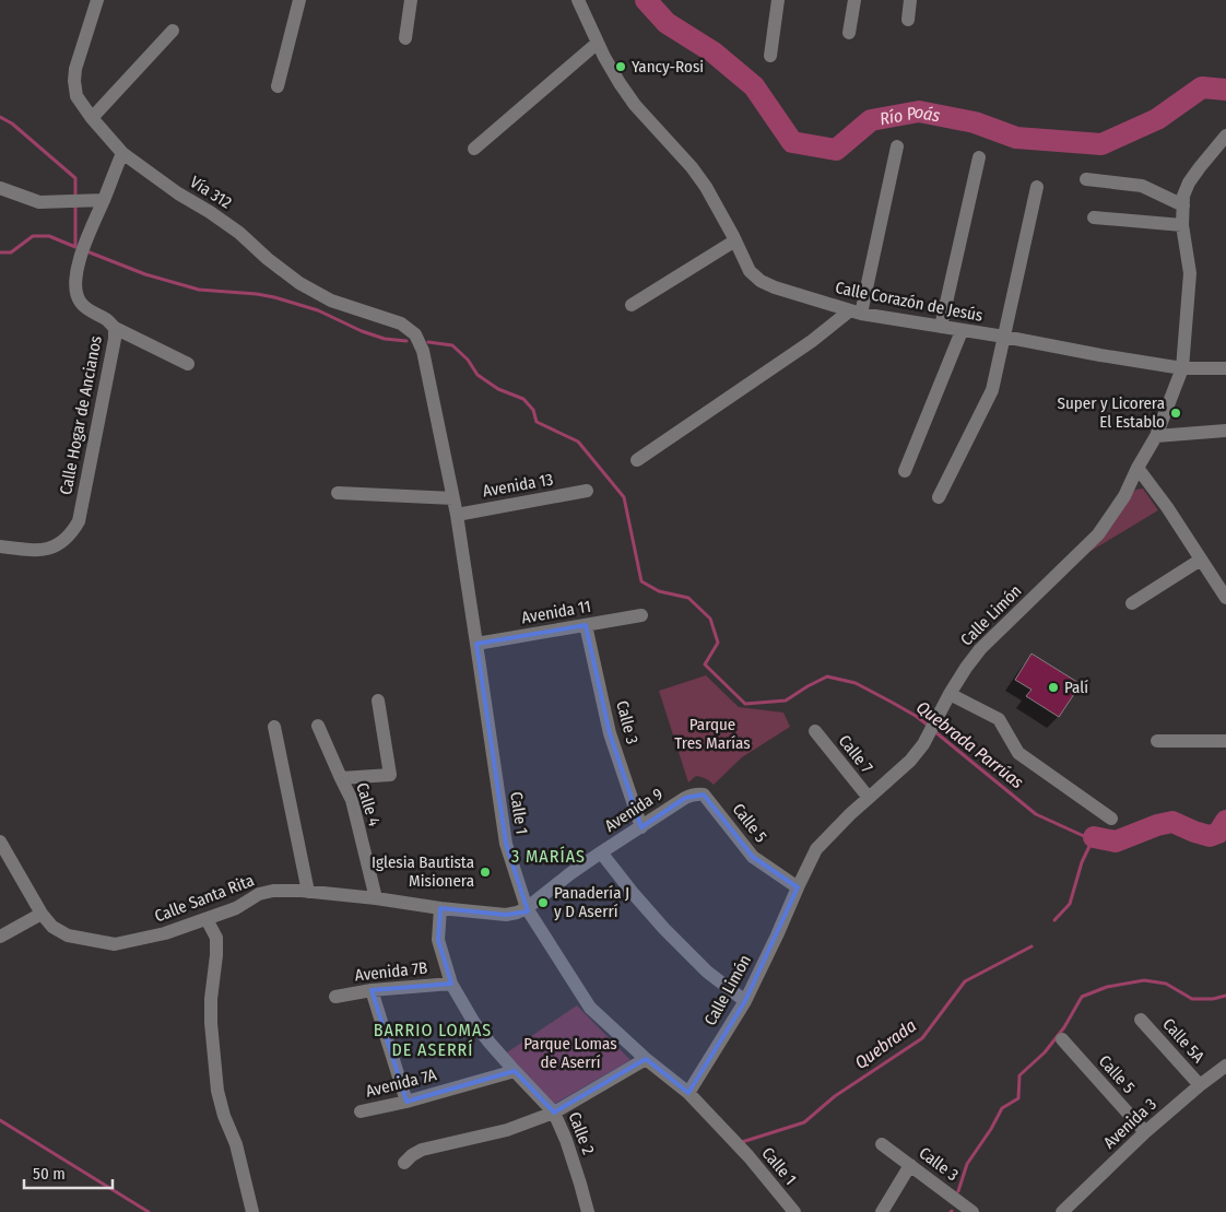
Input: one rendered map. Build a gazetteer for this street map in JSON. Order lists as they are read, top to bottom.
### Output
{
  "streets": {
    "street": [
      "Vía 312",
      "Calle Corazón de Jesús",
      "Calle Hogar de Ancianos",
      "Avenida 13",
      "Avenida 11",
      "Calle Limón",
      "Calle 3",
      "Calle 7",
      "Calle 4",
      "Avenida 9",
      "Calle 1",
      "Calle 5",
      "Calle Santa Rita",
      "Avenida 7B",
      "Calle 5A",
      "Avenida 7A",
      "Avenida 3",
      "Calle 2"
    ]
  },
  "crossings": [
    ["Vía 312", "Calle Hogar de Ancianos"],
    ["Vía 312", "Calle 1"],
    ["Calle Corazón de Jesús", "Calle Limón"],
    ["Avenida 13", "Calle 1"],
    ["Avenida 11", "Calle 3"],
    ["Avenida 11", "Calle 1"],
    ["Calle Limón", "Calle 7"],
    ["Calle Limón", "Calle 1"],
    ["Calle Limón", "Calle 5"],
    ["Calle 3", "Avenida 9"],
    ["Calle 4", "Avenida 9"],
    ["Avenida 9", "Calle 1"],
    ["Avenida 9", "Calle 5"],
    ["Avenida 9", "Calle Santa Rita"],
    ["Avenida 9", "Calle 2"],
    ["Calle 5", "Avenida 3"],
    ["Avenida 7B", "Calle 2"],
    ["Calle 5A", "Avenida 3"],
    ["Avenida 7A", "Calle 2"]
  ],
  "districts": ["3 MARÍAS", "BARRIO LOMAS DE ASERRÍ"],
  "water": ["Río Poás", "Quebrada Parrúas", "Quebrada"],
  "parks": ["Parque Tres Marías", "Parque Lomas de Aserrí"],
  "places": [
    "Yancy-Rosi",
    "Super y Licorera El Establo",
    "Palí",
    "Iglesia Bautista Misionera",
    "Panadería J y D Aserrí"
  ],
  "scale_bar": "50 m"
}
